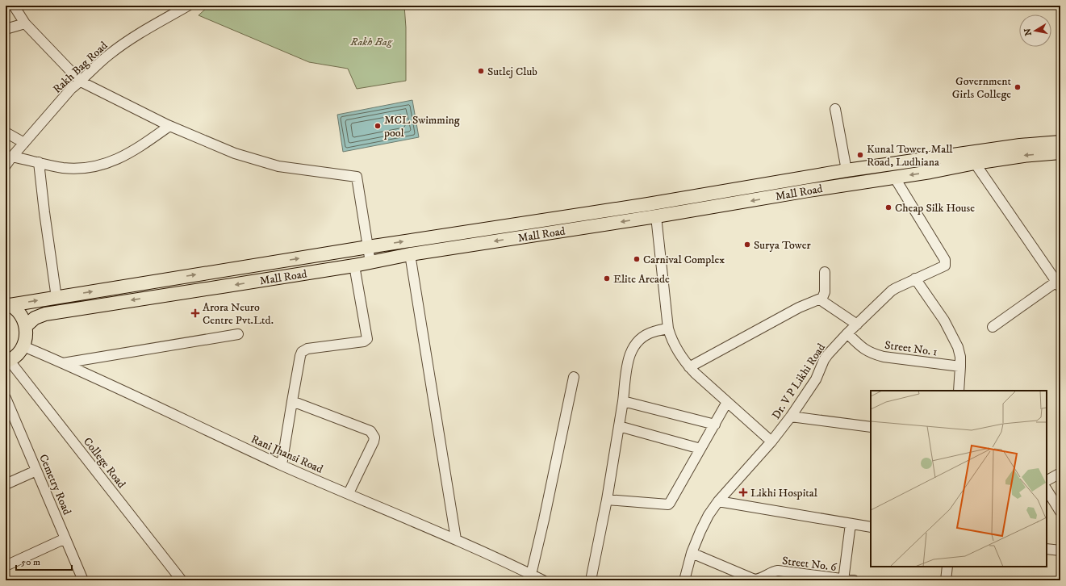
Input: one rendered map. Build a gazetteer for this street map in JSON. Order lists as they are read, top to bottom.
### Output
{
  "streets": {
    "main road": ["Mall Road"],
    "street": [
      "Rakh Bag Road",
      "Street No. 1",
      "Dr. V P Likhi Road",
      "Rani Jhansi Road",
      "College Road",
      "Cemetry Road",
      "Street No. 6"
    ]
  },
  "crossings": [
    ["Mall Road", "Dr. V P Likhi Road"],
    ["Street No. 1", "Dr. V P Likhi Road"],
    ["Dr. V P Likhi Road", "Street No. 6"]
  ],
  "parks": ["Rakh Bag"],
  "places": {
    "other": [
      "Sutlej Club",
      "Government Girls College",
      "MCL Swimming pool",
      "Kunal Tower, Mall Road, Ludhiana",
      "Cheap Silk House",
      "Surya Tower",
      "Carnival Complex",
      "Elite Arcade"
    ],
    "health": ["Arora Neuro Centre Pvt.Ltd.", "Likhi Hospital"]
  },
  "scale_bar": "50 m",
  "north": "left"
}
